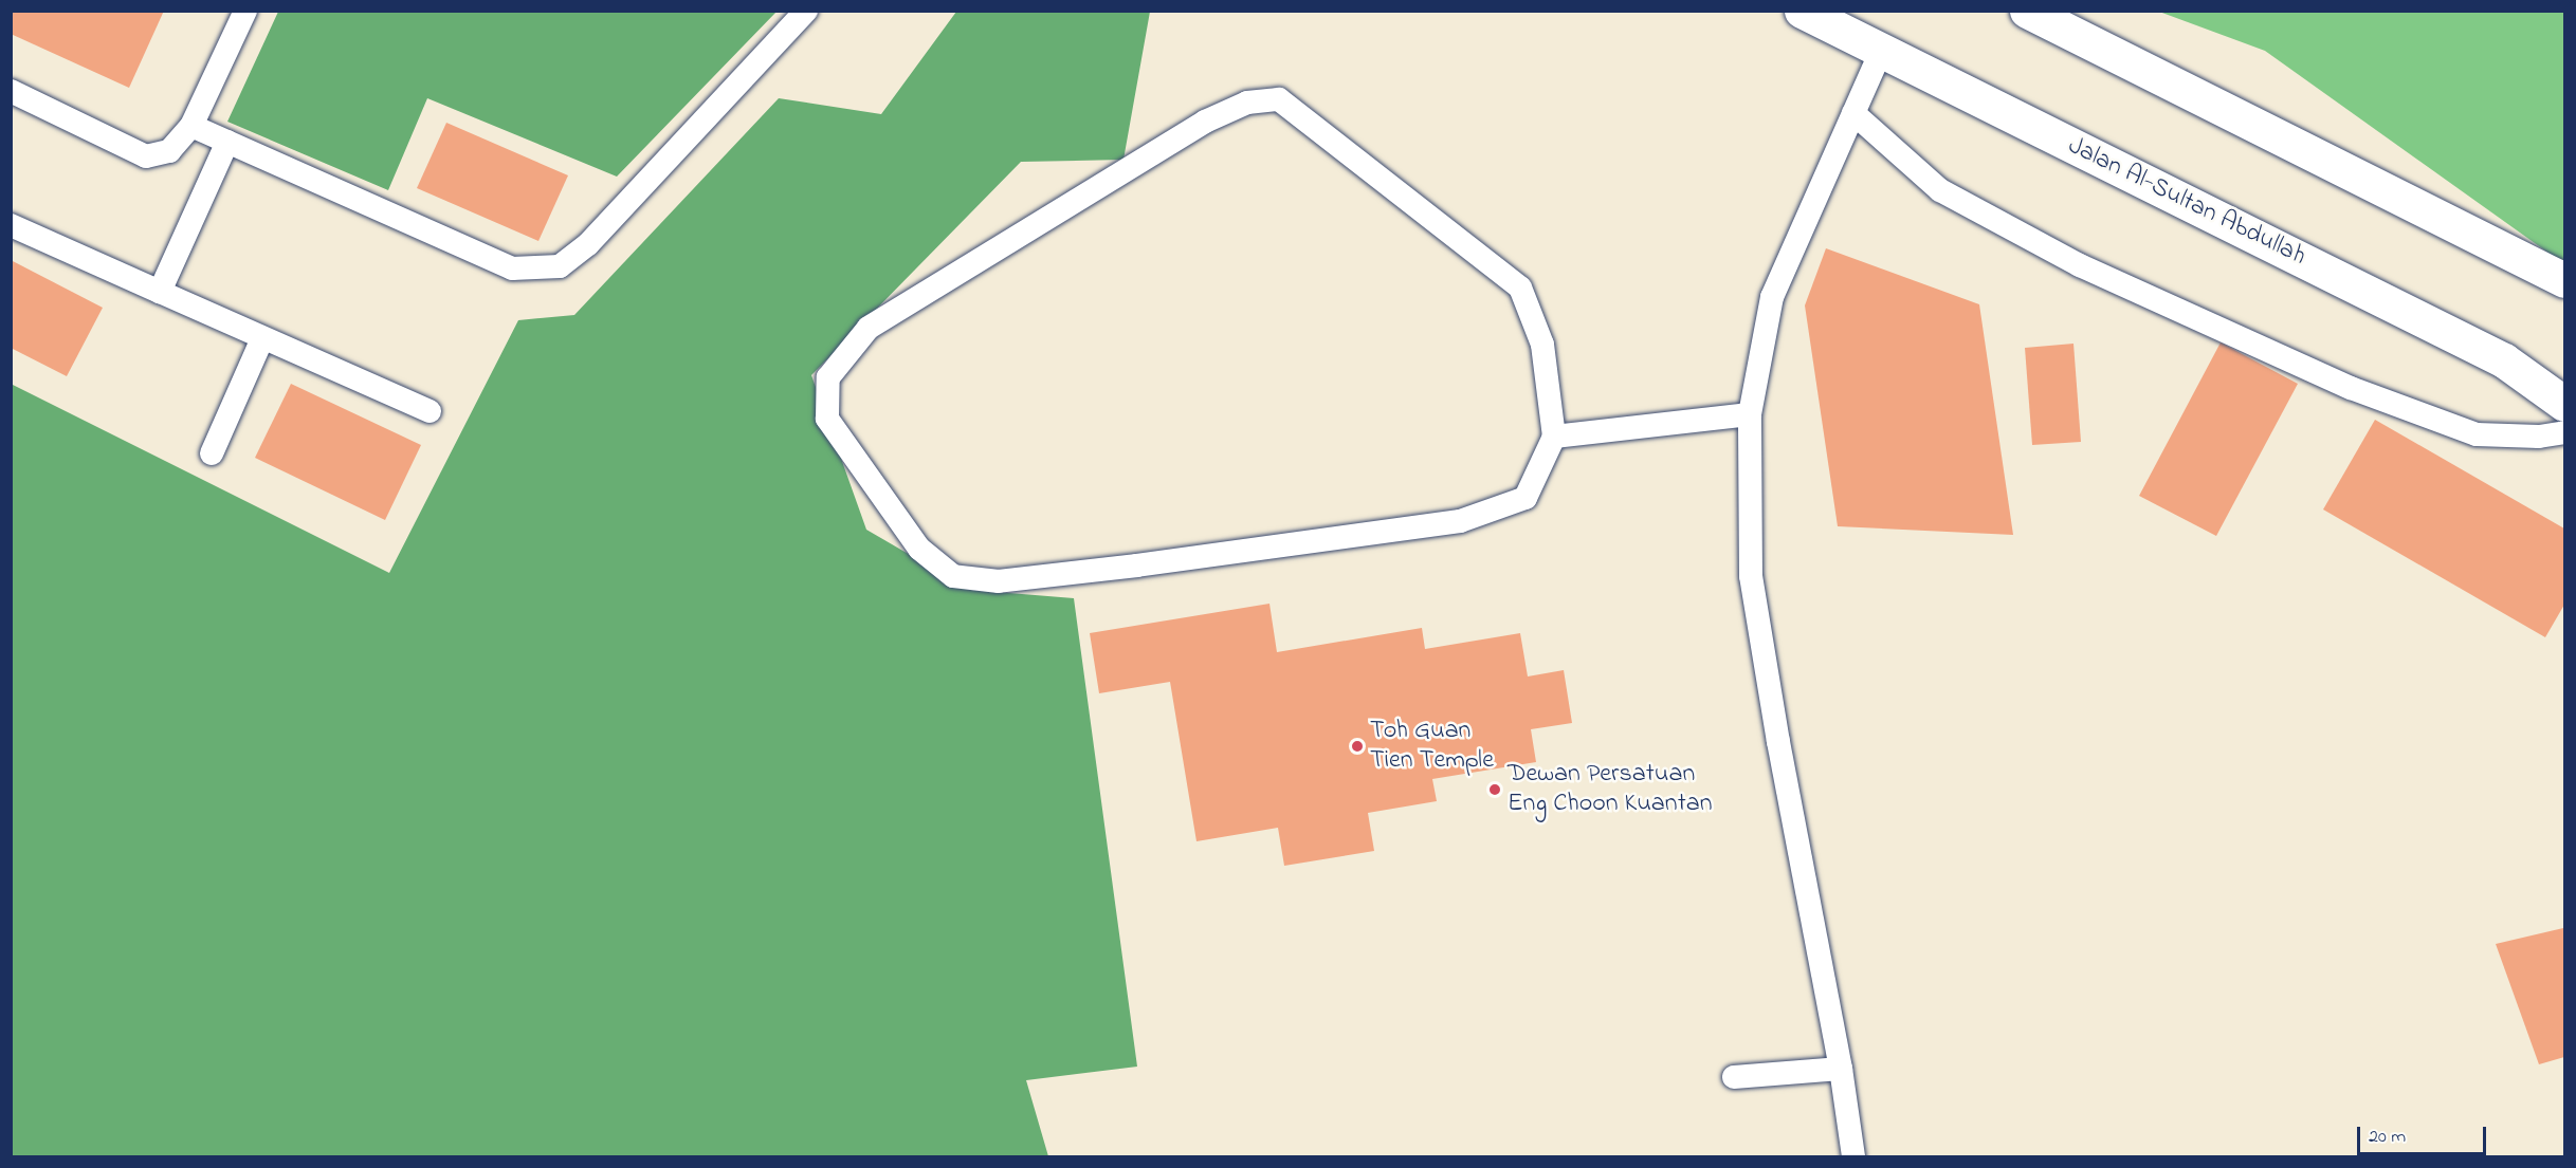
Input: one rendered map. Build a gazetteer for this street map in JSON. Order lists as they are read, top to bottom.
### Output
{
  "streets": {
    "main road": ["Jalan Al-Sultan Abdullah"]
  },
  "places": ["Toh Guan Tien Temple", "Dewan Persatuan Eng Choon Kuantan"],
  "scale_bar": "20 m"
}
